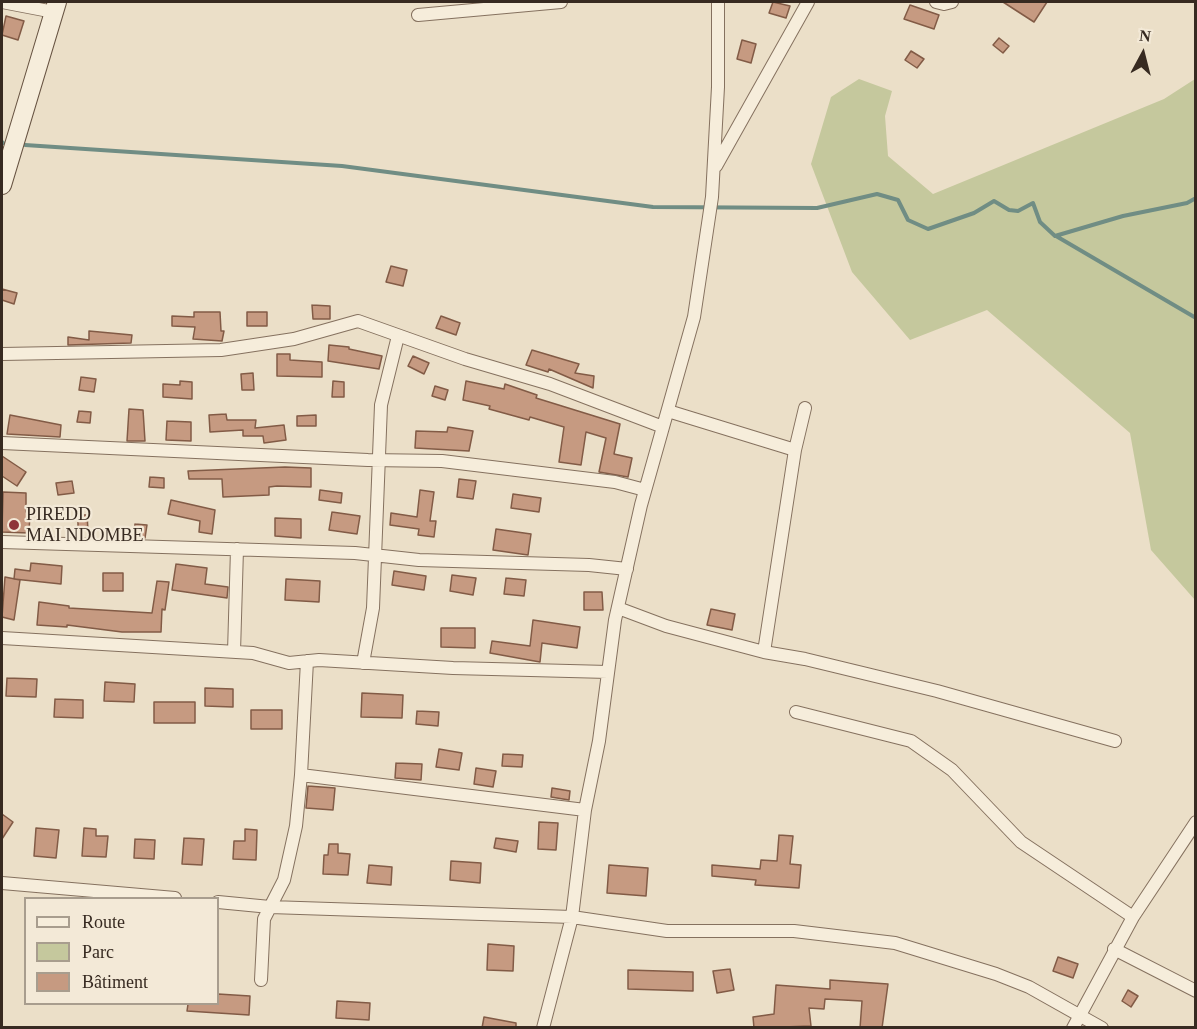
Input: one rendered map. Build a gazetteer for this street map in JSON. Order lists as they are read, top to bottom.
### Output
{
  "places": ["PIREDD MAI NDOMBE"],
  "legend": ["Route", "Parc", "Bâtiment"],
  "north": "top"
}
